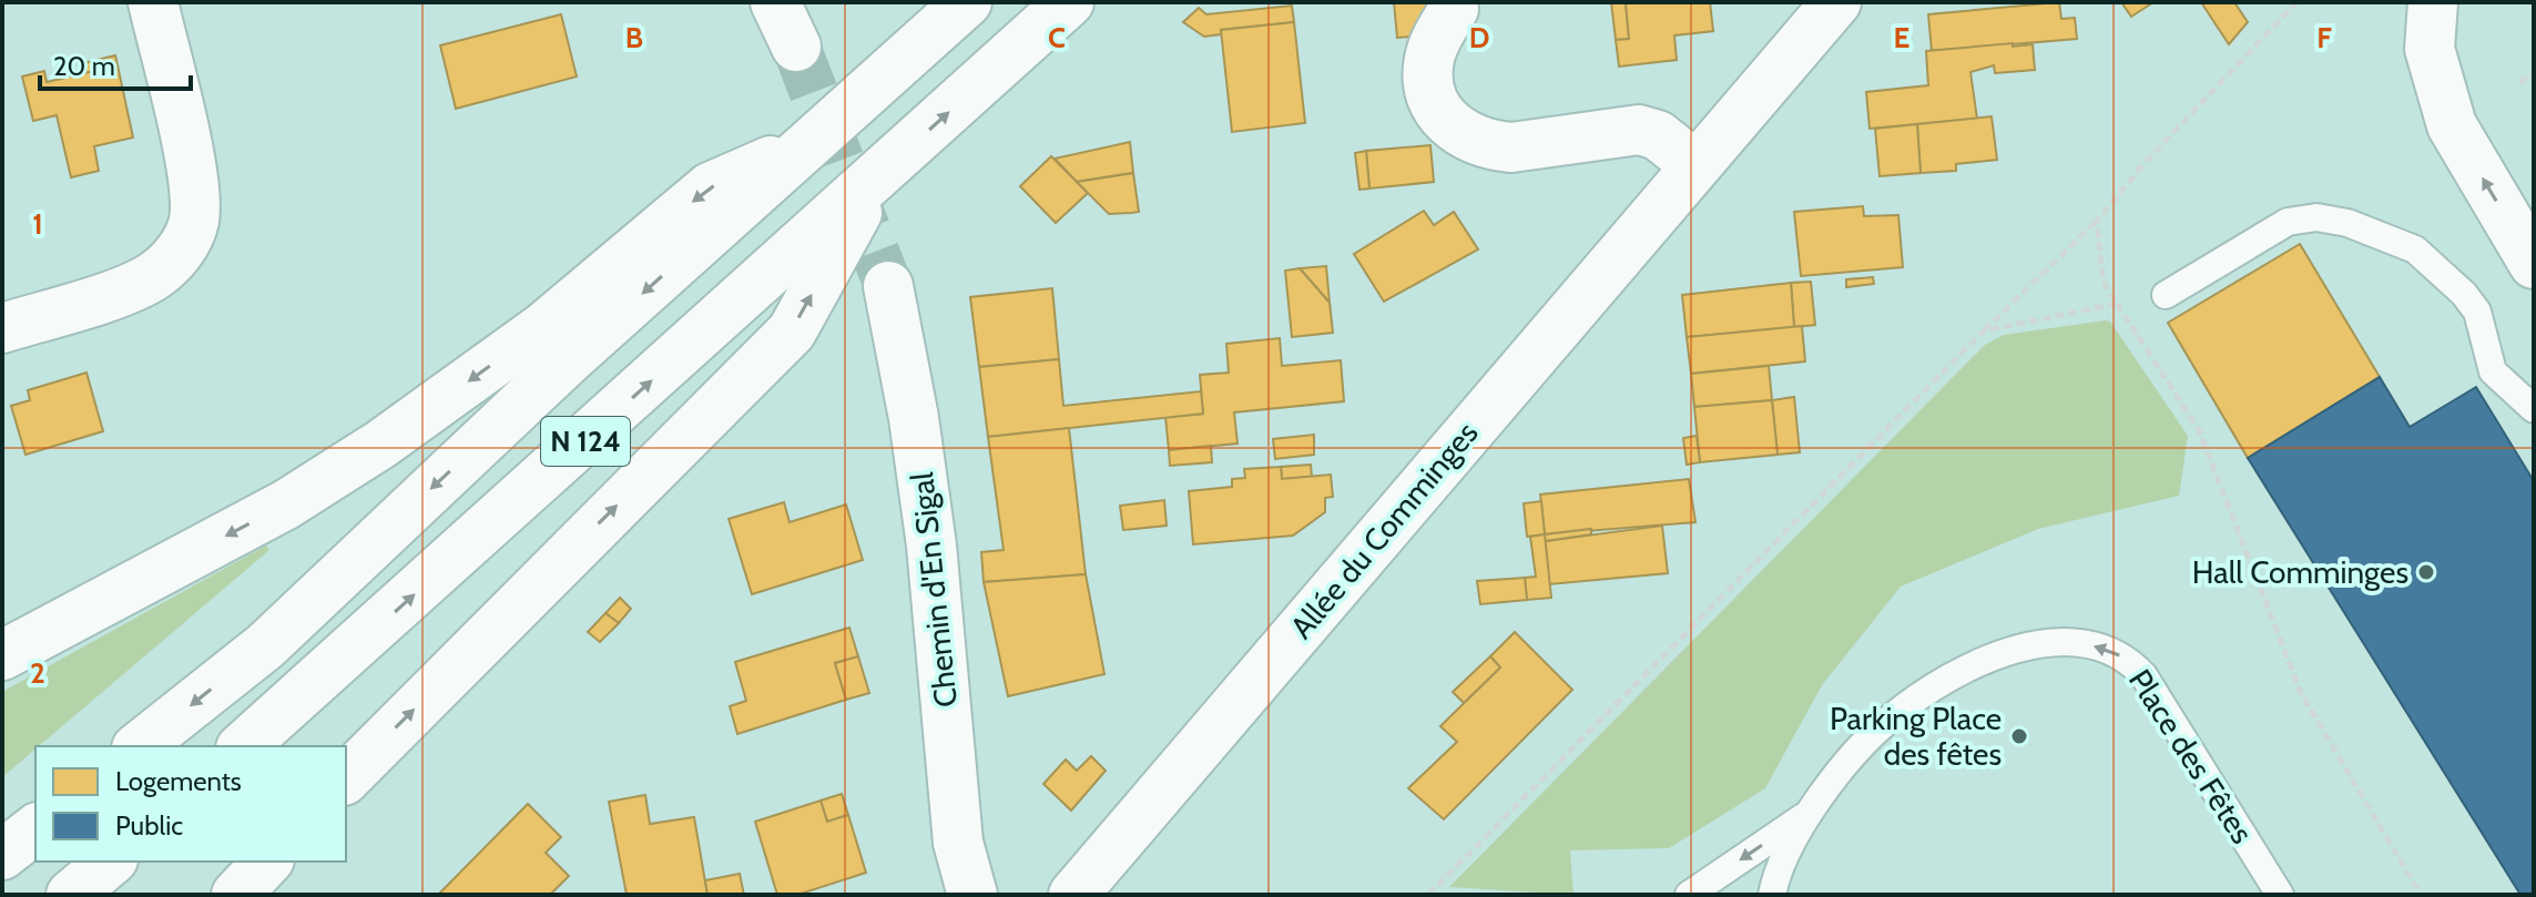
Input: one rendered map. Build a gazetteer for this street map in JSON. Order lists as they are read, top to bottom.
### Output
{
  "streets": {
    "main road": ["N 124", "Allée du Comminges", "Chemin d'En Sigal"],
    "lane": ["Place des Fêtes"]
  },
  "places": ["Hall Comminges", "Parking Place des fêtes"],
  "legend": ["Logements", "Public"],
  "scale_bar": "20 m",
  "grid": {
    "columns": [
      "B",
      "C",
      "D",
      "E",
      "F"
    ],
    "rows": ["1", "2"]
  }
}
